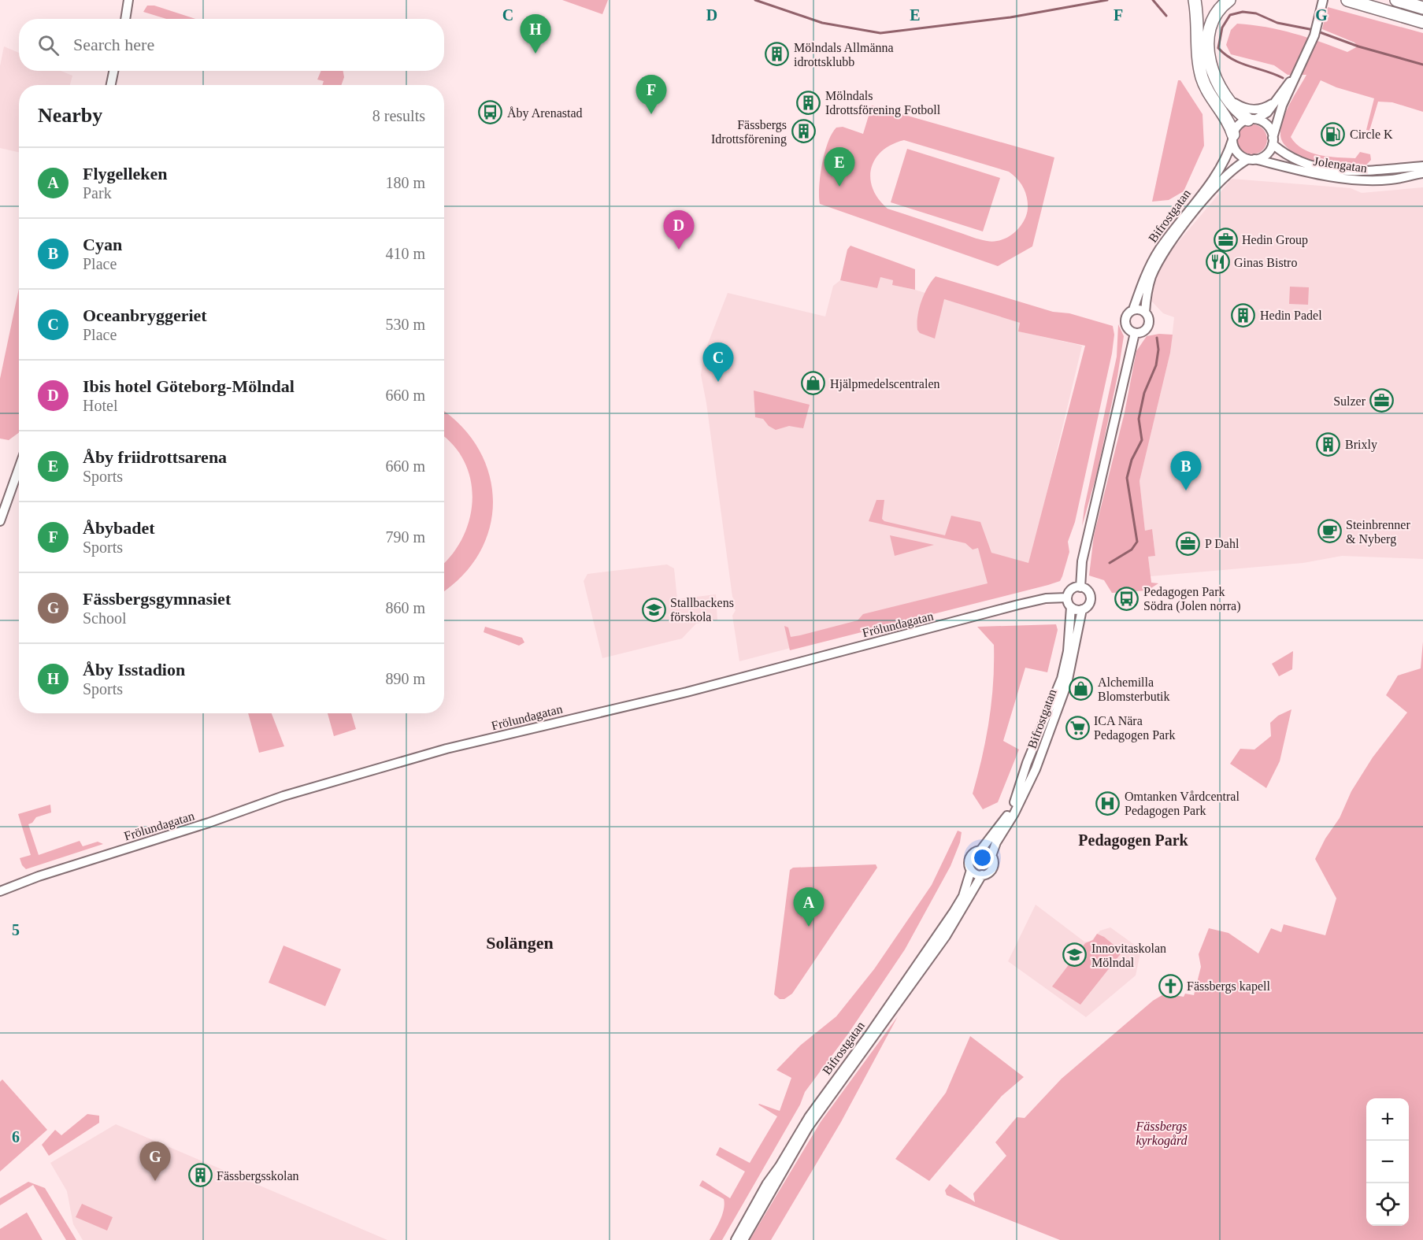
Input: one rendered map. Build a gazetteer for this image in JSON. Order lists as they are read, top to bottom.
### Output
{
  "streets": {
    "main road": ["Jolengatan", "Bifrostgatan", "Frölundagatan"]
  },
  "crossings": [
    ["Jolengatan", "Bifrostgatan"],
    ["Bifrostgatan", "Frölundagatan"]
  ],
  "districts": ["Pedagogen Park", "Solängen"],
  "parks": ["Fässbergs kyrkogård"],
  "places": {
    "building": [
      "Mölndals Allmänna idrottsklubb",
      "Mölndals Idrottsförening Fotboll",
      "Fässbergs Idrottsförening",
      "Hedin Padel",
      "Brixly",
      "Fässbergsskolan"
    ],
    "bus stop": ["Åby Arenastad", "Pedagogen Park Södra (Jolen norra)"],
    "fuel station": ["Circle K"],
    "office": ["Hedin Group", "Sulzer", "P Dahl"],
    "restaurant": ["Ginas Bistro"],
    "shop": ["Hjälpmedelscentralen", "Alchemilla Blomsterbutik"],
    "cafe": ["Steinbrenner & Nyberg"],
    "school or university": ["Stallbackens förskola", "Innovitaskolan Mölndal"],
    "supermarket": ["ICA Nära Pedagogen Park"],
    "hospital": ["Omtanken Vårdcentral Pedagogen Park"],
    "church": ["Fässbergs kapell"]
  },
  "page": {
    "pins": [
      "H",
      "F",
      "E",
      "D",
      "C",
      "B",
      "A",
      "G"
    ],
    "search": "Search here",
    "heading": ["Nearby", "8 results"],
    "list": [
      {
        "mark": "A",
        "name": "Flygelleken",
        "note": "Park",
        "value": "180 m"
      },
      {
        "mark": "B",
        "name": "Cyan",
        "note": "Place",
        "value": "410 m"
      },
      {
        "mark": "C",
        "name": "Oceanbryggeriet",
        "note": "Place",
        "value": "530 m"
      },
      {
        "mark": "D",
        "name": "Ibis hotel Göteborg-Mölndal",
        "note": "Hotel",
        "value": "660 m"
      },
      {
        "mark": "E",
        "name": "Åby friidrottsarena",
        "note": "Sports",
        "value": "660 m"
      },
      {
        "mark": "F",
        "name": "Åbybadet",
        "note": "Sports",
        "value": "790 m"
      },
      {
        "mark": "G",
        "name": "Fässbergsgymnasiet",
        "note": "School",
        "value": "860 m"
      },
      {
        "mark": "H",
        "name": "Åby Isstadion",
        "note": "Sports",
        "value": "890 m"
      }
    ],
    "map_buttons": ["+", "−"]
  },
  "grid": {
    "columns": [
      "C",
      "D",
      "E",
      "F",
      "G"
    ],
    "rows": ["5", "6"]
  }
}
